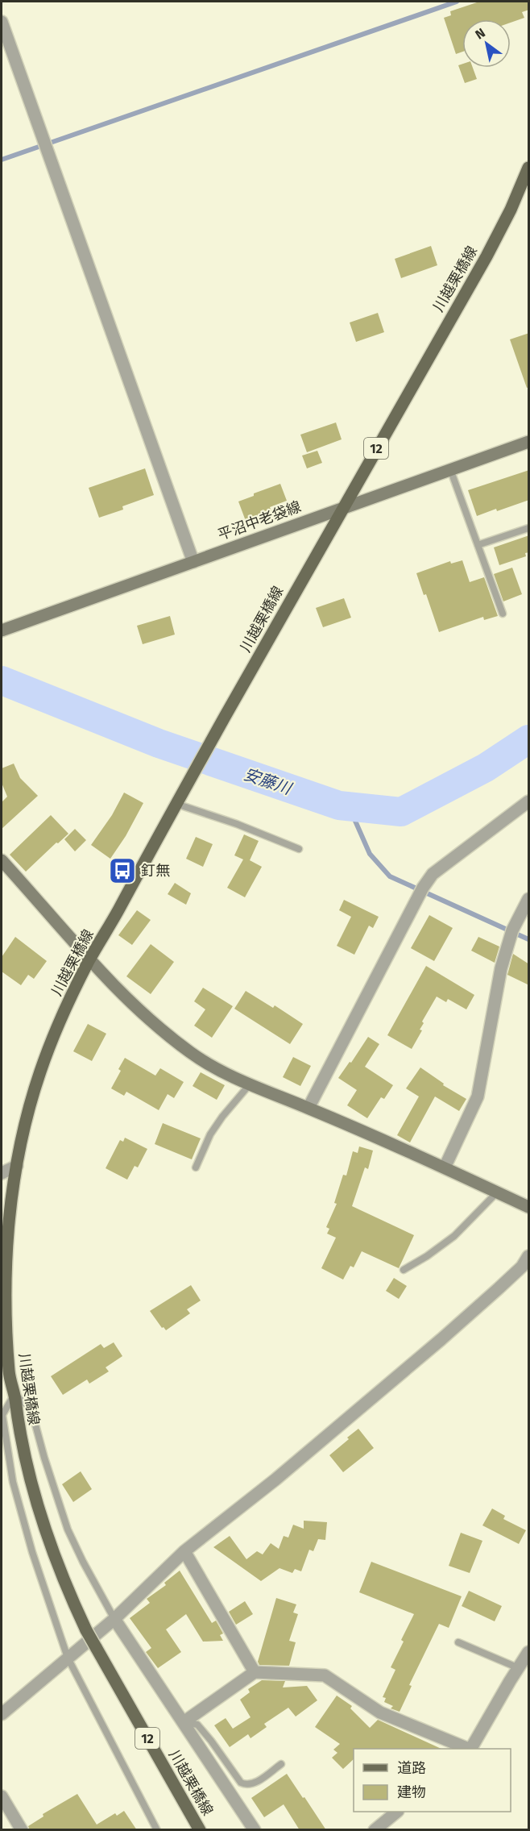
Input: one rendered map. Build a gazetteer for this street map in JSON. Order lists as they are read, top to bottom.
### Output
{
  "streets": {
    "main road": ["川越栗橋線", "12"],
    "street": ["平沼中老袋線"]
  },
  "crossings": [
    ["川越栗橋線", "平沼中老袋線"]
  ],
  "water": ["安藤川"],
  "places": {
    "bus stop": ["釘無"]
  },
  "legend": ["道路", "建物"],
  "north": "top left"
}
